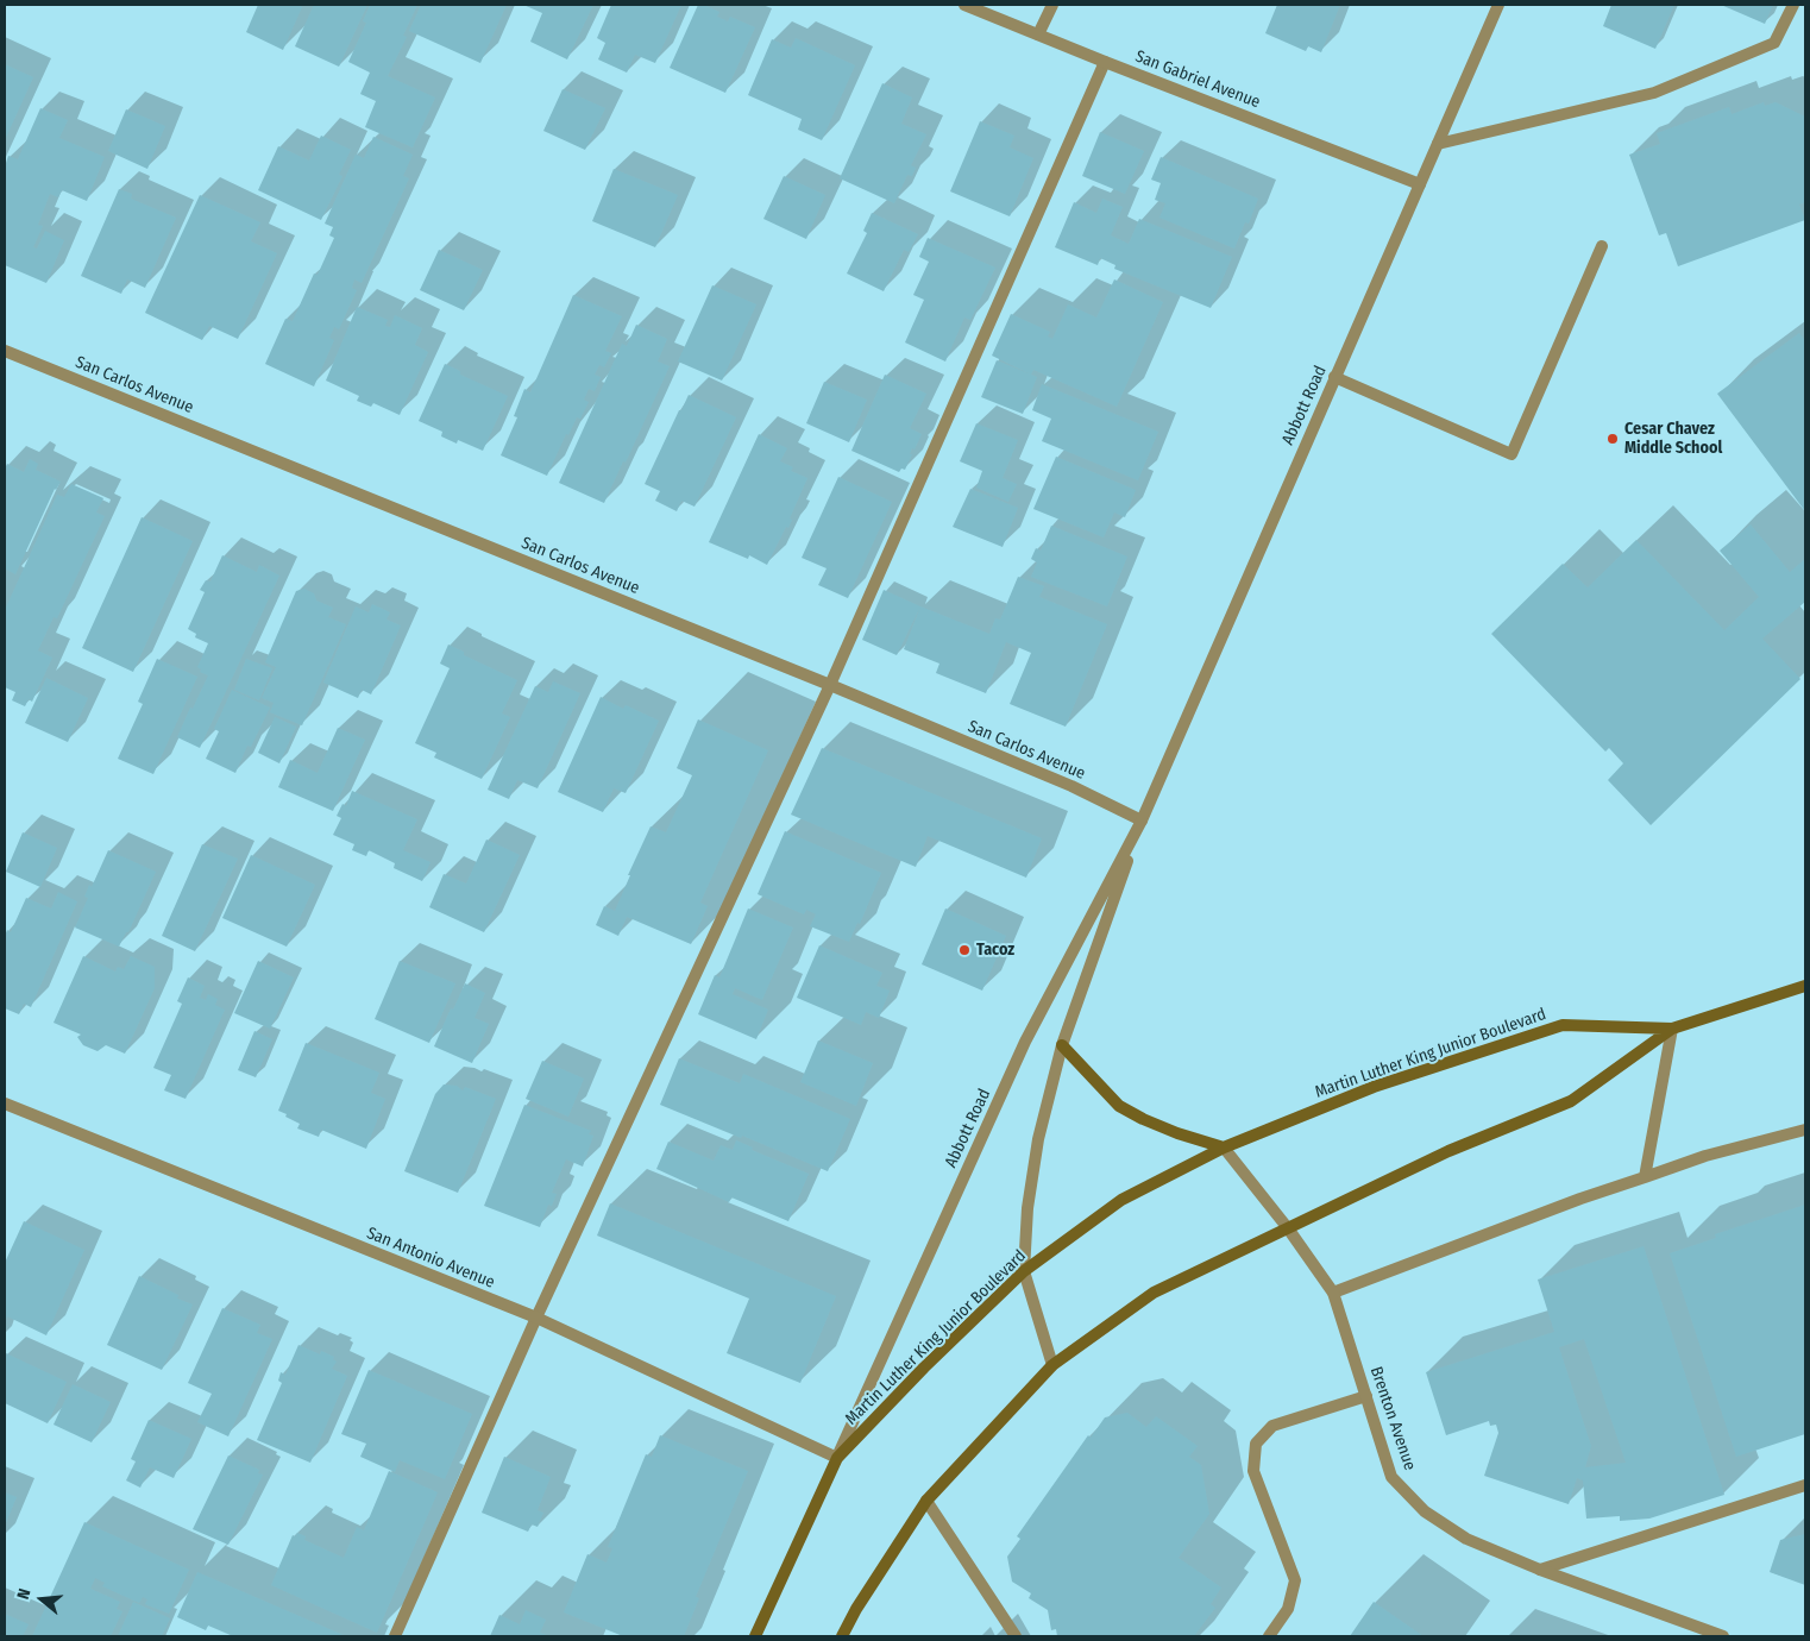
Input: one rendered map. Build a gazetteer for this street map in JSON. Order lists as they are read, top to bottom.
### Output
{
  "streets": {
    "main road": ["Martin Luther King Junior Boulevard"],
    "street": [
      "San Gabriel Avenue",
      "San Carlos Avenue",
      "Abbott Road",
      "San Antonio Avenue",
      "Brenton Avenue"
    ]
  },
  "crossings": [
    ["San Gabriel Avenue", "Abbott Road"],
    ["San Carlos Avenue", "Abbott Road"],
    ["Abbott Road", "Martin Luther King Junior Boulevard"],
    ["Abbott Road", "San Antonio Avenue"],
    ["Martin Luther King Junior Boulevard", "San Antonio Avenue"],
    ["Martin Luther King Junior Boulevard", "Brenton Avenue"]
  ],
  "places": ["Cesar Chavez Middle School", "Tacoz"],
  "north": "left"
}
